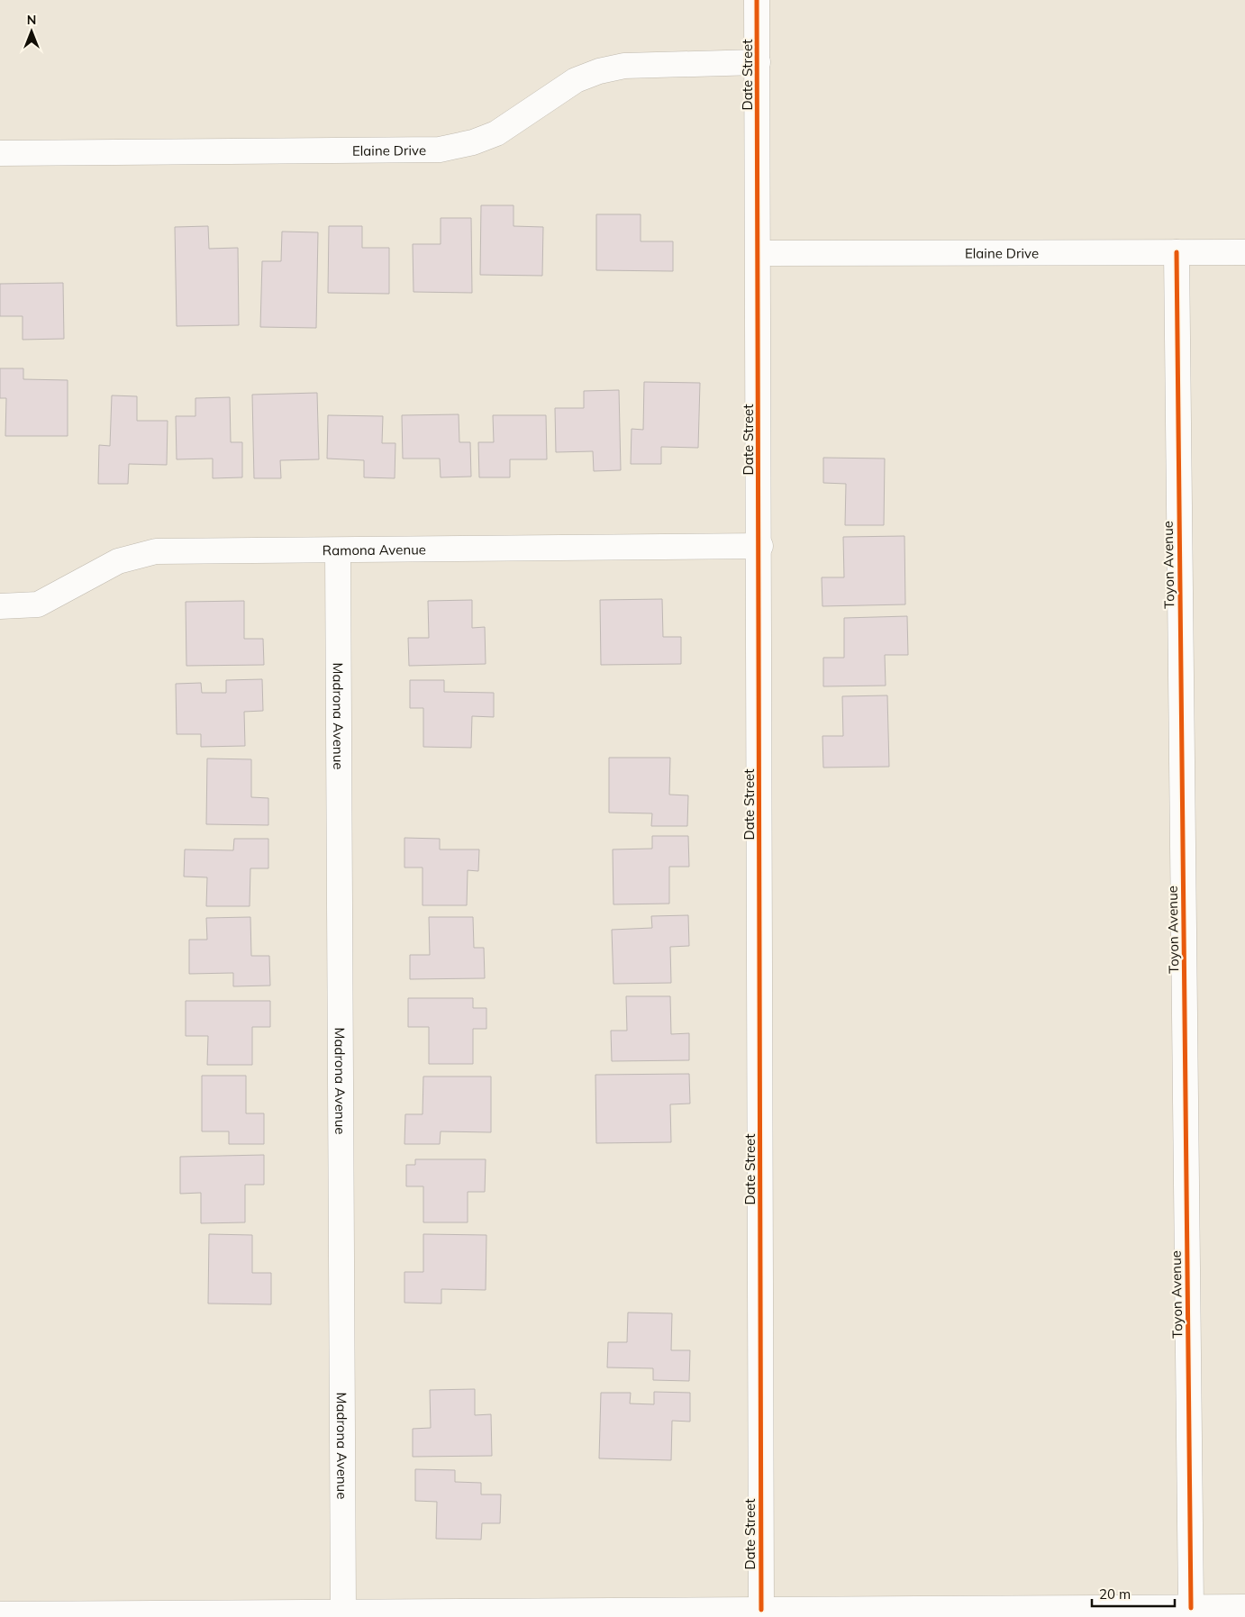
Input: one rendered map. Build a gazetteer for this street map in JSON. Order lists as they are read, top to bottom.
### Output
{
  "streets": {
    "street": [
      "Date Street",
      "Elaine Drive",
      "Ramona Avenue",
      "Toyon Avenue",
      "Madrona Avenue"
    ]
  },
  "crossings": [
    ["Date Street", "Elaine Drive"],
    ["Date Street", "Ramona Avenue"],
    ["Elaine Drive", "Toyon Avenue"],
    ["Ramona Avenue", "Madrona Avenue"]
  ],
  "scale_bar": "20 m",
  "north": "top"
}
